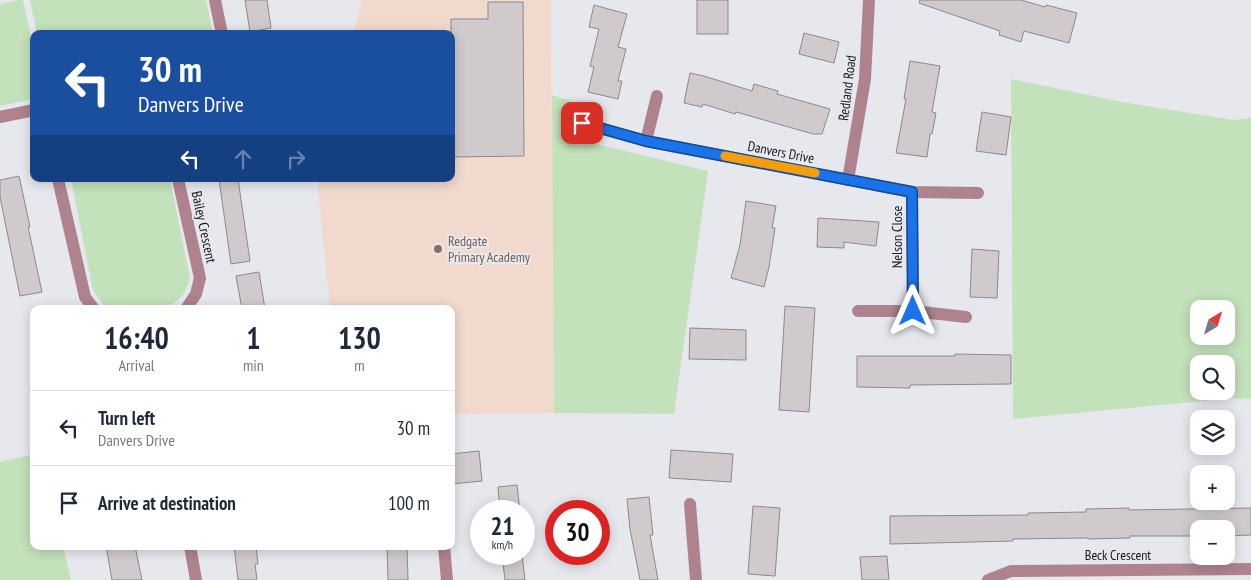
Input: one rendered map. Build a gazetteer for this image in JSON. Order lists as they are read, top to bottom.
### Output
{
  "streets": {
    "street": [
      "Redland Road",
      "Danvers Drive",
      "Bailey Crescent",
      "Nelson Close",
      "Beck Crescent"
    ]
  },
  "crossings": [
    ["Redland Road", "Danvers Drive"],
    ["Danvers Drive", "Nelson Close"]
  ],
  "places": ["Redgate Primary Academy"],
  "north": "top right",
  "page": {
    "turn": ["30 m", "Danvers Drive"],
    "map_buttons": ["+", "−"],
    "eta": [
      "16:40",
      "Arrival",
      "1",
      "min",
      "130",
      "m"
    ],
    "list": [
      {
        "name": "Turn left",
        "note": "Danvers Drive",
        "value": "30 m"
      },
      {
        "name": "Arrive at destination",
        "value": "100 m"
      }
    ],
    "speed": "21 km/h",
    "limit": "30"
  }
}
